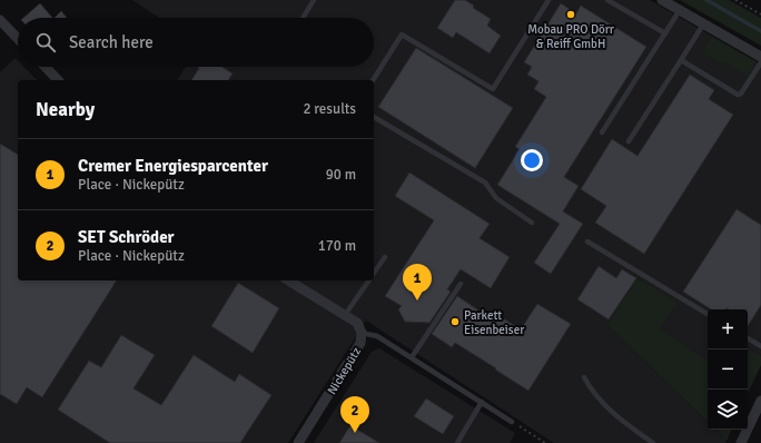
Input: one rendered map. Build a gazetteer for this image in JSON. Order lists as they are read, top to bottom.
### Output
{
  "streets": {
    "street": ["Nickepütz"]
  },
  "places": ["Mobau PRO Dörr & Reiff GmbH", "Parkett Eisenbeiser"],
  "page": {
    "search": "Search here",
    "heading": ["Nearby", "2 results"],
    "list": [
      {
        "mark": "1",
        "name": "Cremer Energiesparcenter",
        "note": "Place · Nickepütz",
        "value": "90 m"
      },
      {
        "mark": "2",
        "name": "SET Schröder",
        "note": "Place · Nickepütz",
        "value": "170 m"
      }
    ],
    "pins": ["1", "2"],
    "map_buttons": ["+", "−"]
  }
}
